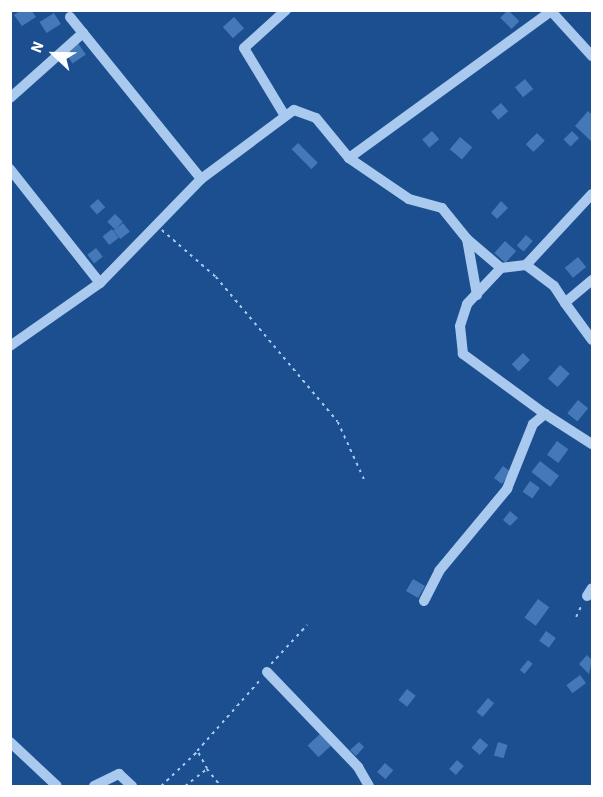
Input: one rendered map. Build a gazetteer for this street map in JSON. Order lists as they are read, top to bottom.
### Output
{
  "north": "left"
}
